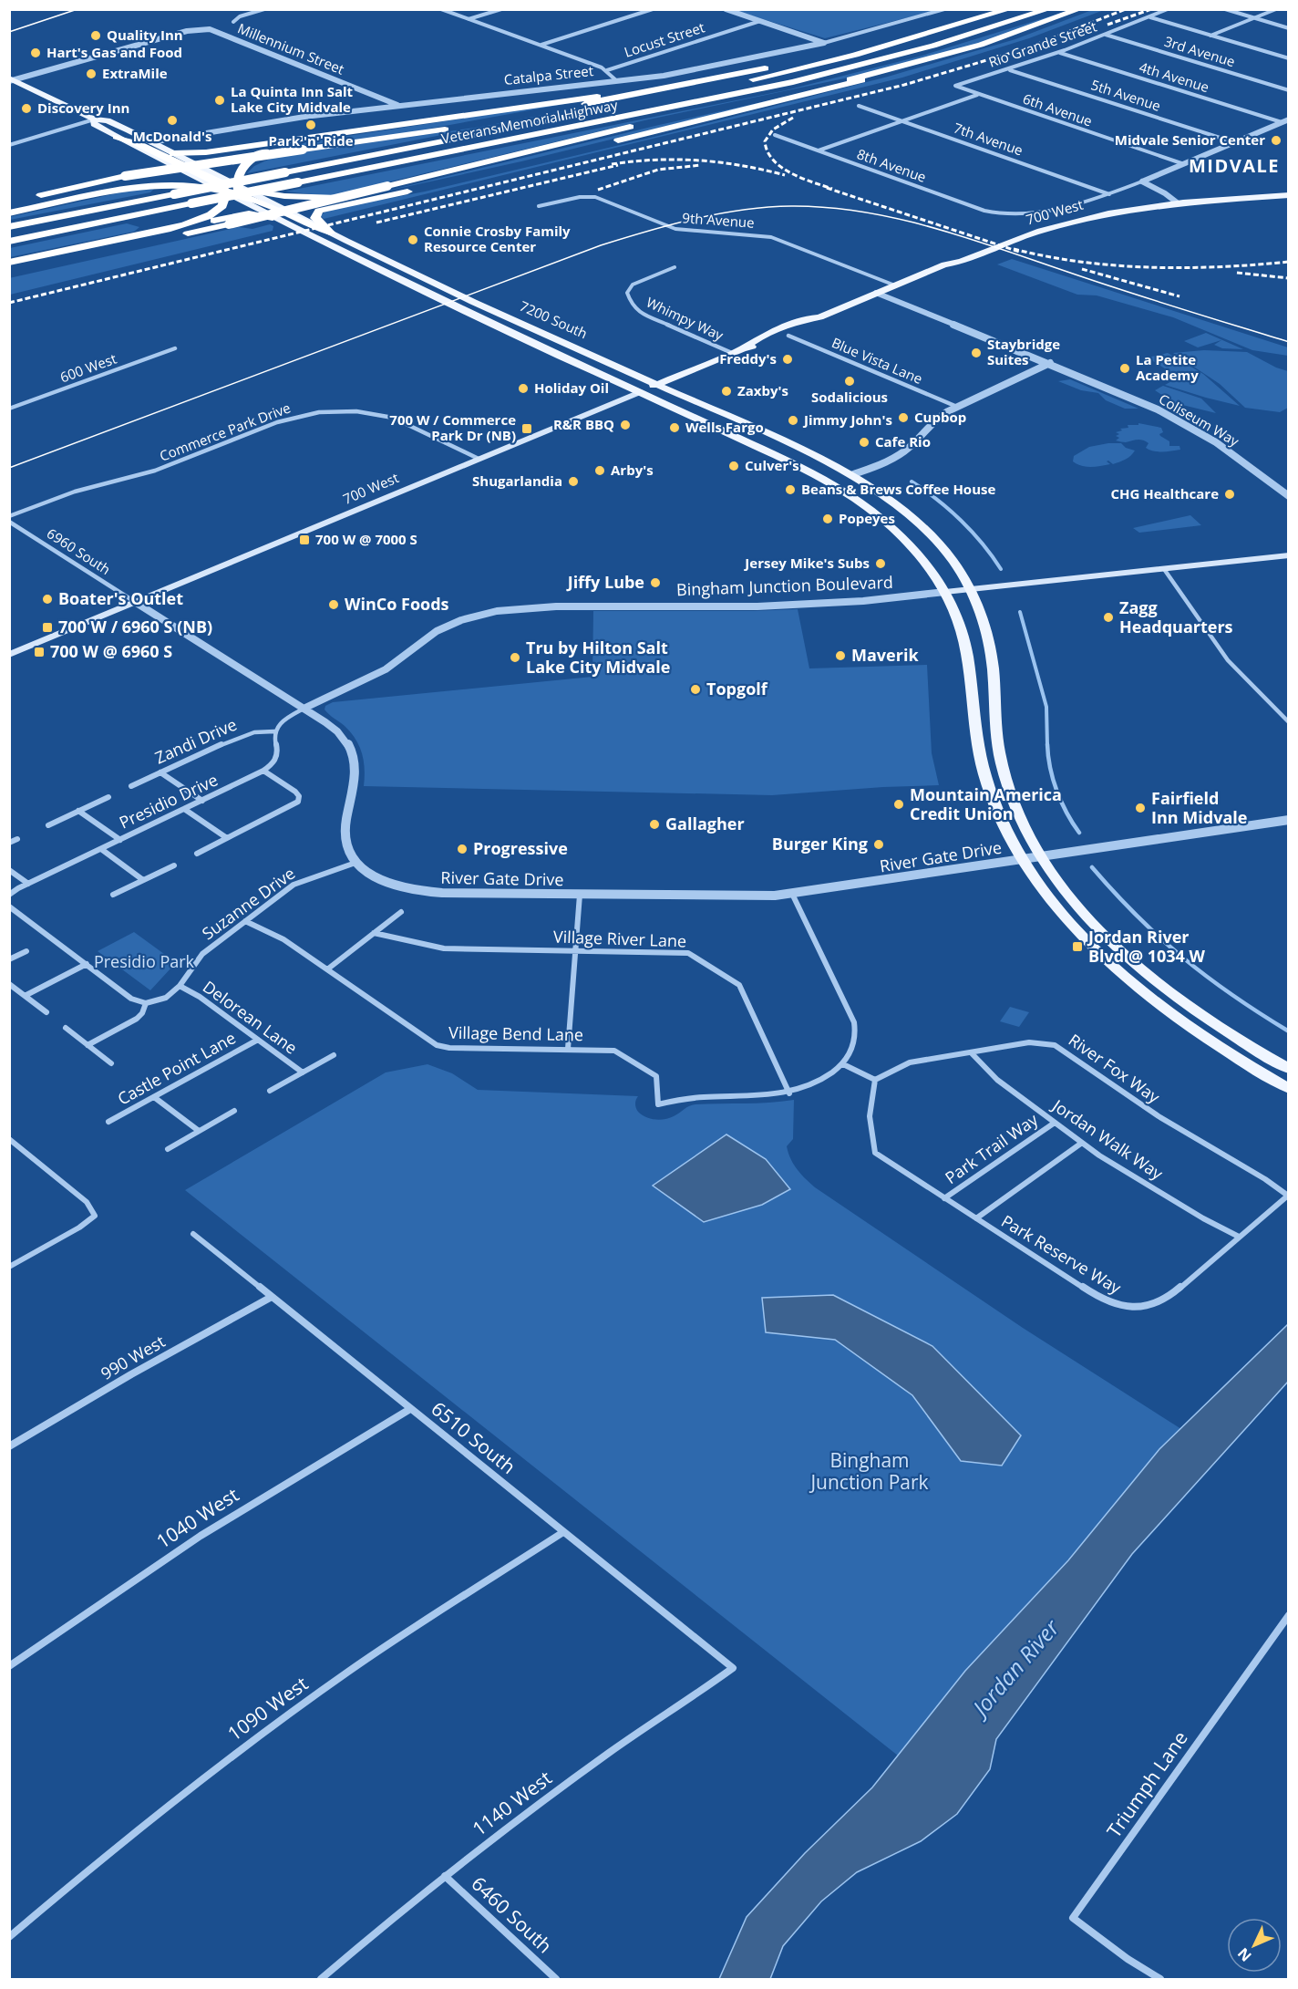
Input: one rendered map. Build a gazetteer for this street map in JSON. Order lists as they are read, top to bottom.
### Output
{
  "streets": {
    "highway": ["Veterans Memorial Highway"],
    "main road": ["700 West", "7200 South", "Bingham Junction Boulevard"],
    "street": [
      "Locust Street",
      "Rio Grande Street",
      "Millennium Street",
      "3rd Avenue",
      "Catalpa Street",
      "4th Avenue",
      "5th Avenue",
      "6th Avenue",
      "7th Avenue",
      "8th Avenue",
      "9th Avenue",
      "Whimpy Way",
      "Blue Vista Lane",
      "600 West",
      "Coliseum Way",
      "Commerce Park Drive",
      "6960 South",
      "Zandi Drive",
      "Presidio Drive",
      "River Gate Drive",
      "Suzanne Drive",
      "Village River Lane",
      "Delorean Lane",
      "Village Bend Lane",
      "Castle Point Lane",
      "River Fox Way",
      "Jordan Walk Way",
      "Park Trail Way",
      "Park Reserve Way",
      "990 West",
      "6510 South",
      "1040 West",
      "1090 West",
      "Triumph Lane",
      "1140 West",
      "6460 South"
    ]
  },
  "crossings": [
    ["Rio Grande Street", "3rd Avenue"],
    ["Rio Grande Street", "4th Avenue"],
    ["Rio Grande Street", "5th Avenue"],
    ["Rio Grande Street", "6th Avenue"],
    ["Millennium Street", "Catalpa Street"],
    ["7th Avenue", "8th Avenue"],
    ["700 West", "9th Avenue"],
    ["700 West", "Whimpy Way"],
    ["700 West", "7200 South"],
    ["700 West", "Blue Vista Lane"],
    ["700 West", "Coliseum Way"],
    ["700 West", "Commerce Park Drive"],
    ["700 West", "6960 South"],
    ["7200 South", "Bingham Junction Boulevard"],
    ["7200 South", "River Gate Drive"],
    ["River Gate Drive", "Suzanne Drive"],
    ["Suzanne Drive", "Delorean Lane"],
    ["Suzanne Drive", "Village Bend Lane"],
    ["Village River Lane", "Village Bend Lane"],
    ["Delorean Lane", "Castle Point Lane"],
    ["River Fox Way", "Jordan Walk Way"],
    ["River Fox Way", "Park Reserve Way"],
    ["Jordan Walk Way", "Park Trail Way"],
    ["Jordan Walk Way", "Park Reserve Way"],
    ["Park Trail Way", "Park Reserve Way"],
    ["990 West", "6510 South"],
    ["6510 South", "1040 West"],
    ["6510 South", "1090 West"],
    ["6510 South", "1140 West"],
    ["1140 West", "6460 South"]
  ],
  "districts": ["MIDVALE"],
  "water": ["Jordan River"],
  "parks": ["Presidio Park", "Bingham Junction Park"],
  "places": {
    "other": [
      "Quality Inn",
      "Hart's Gas and Food",
      "ExtraMile",
      "La Quinta Inn Salt Lake City Midvale",
      "Discovery Inn",
      "McDonald's",
      "Park 'n' Ride",
      "Midvale Senior Center",
      "Connie Crosby Family Resource Center",
      "Staybridge Suites",
      "Freddy's",
      "La Petite Academy",
      "Sodalicious",
      "Holiday Oil",
      "Zaxby's",
      "Cupbop",
      "Jimmy John's",
      "R&R BBQ",
      "Wells Fargo",
      "Cafe Rio",
      "Culver's",
      "Arby's",
      "Shugarlandia",
      "Beans & Brews Coffee House",
      "CHG Healthcare",
      "Popeyes",
      "Jersey Mike's Subs",
      "Jiffy Lube",
      "Boater's Outlet",
      "WinCo Foods",
      "Zagg Headquarters",
      "Maverik",
      "Tru by Hilton Salt Lake City Midvale",
      "Topgolf",
      "Mountain America Credit Union",
      "Fairfield Inn Midvale",
      "Gallagher",
      "Burger King",
      "Progressive"
    ],
    "transit": [
      "700 W / Commerce Park Dr (NB)",
      "700 W @ 7000 S",
      "700 W / 6960 S (NB)",
      "700 W @ 6960 S",
      "Jordan River Blvd @ 1034 W"
    ]
  },
  "north": "bottom left"
}
